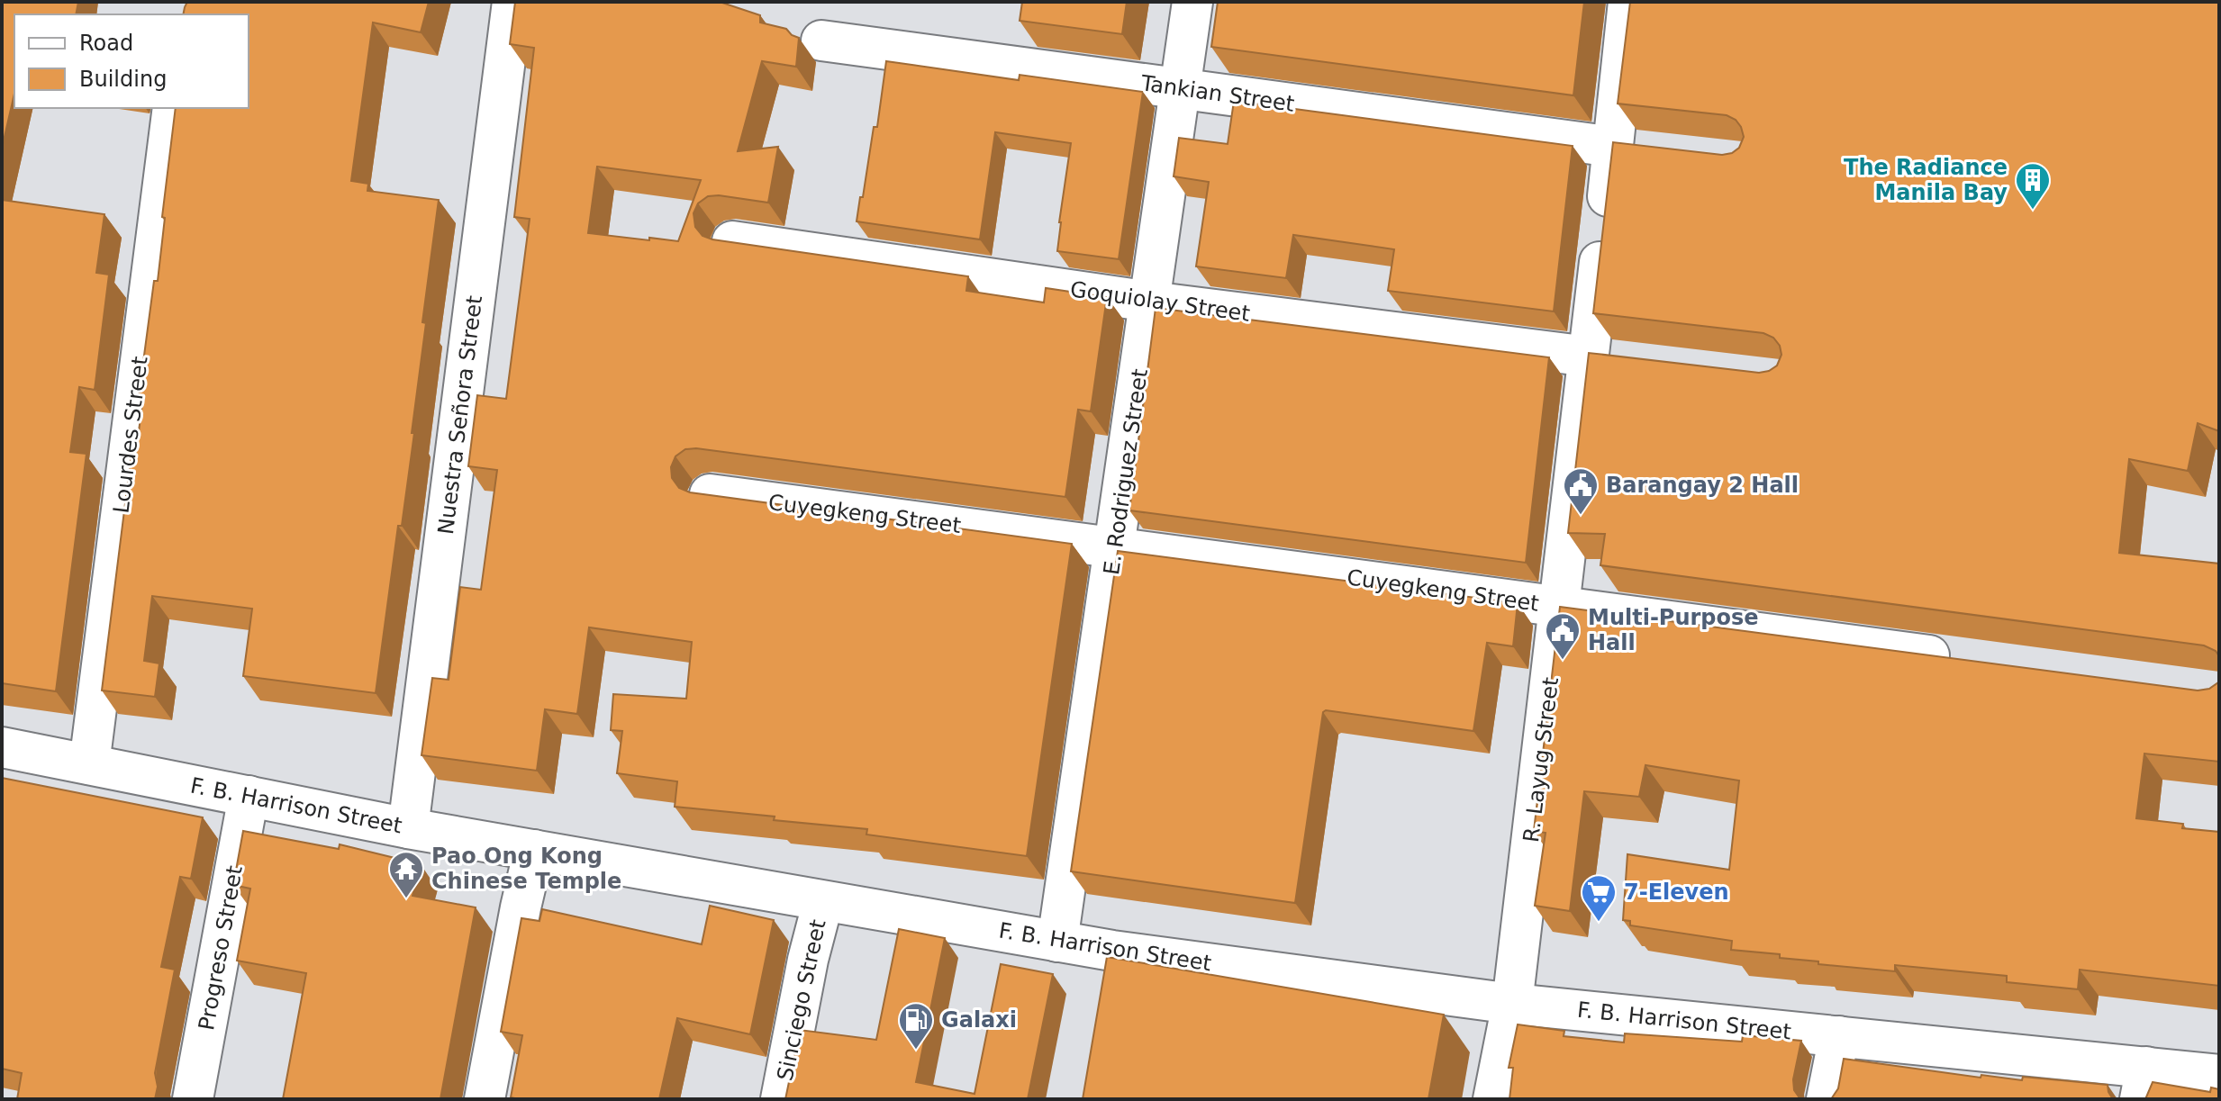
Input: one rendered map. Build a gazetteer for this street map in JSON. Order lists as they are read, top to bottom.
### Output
{
  "streets": {
    "street": [
      "Tankian Street",
      "Goquiolay Street",
      "Nuestra Señora Street",
      "Lourdes Street",
      "E. Rodriguez Street",
      "Cuyegkeng Street",
      "R. Layug Street",
      "F. B. Harrison Street",
      "Progreso Street",
      "Sinciego Street"
    ]
  },
  "crossings": [
    ["Tankian Street", "E. Rodriguez Street"],
    ["Tankian Street", "R. Layug Street"],
    ["Goquiolay Street", "E. Rodriguez Street"],
    ["Goquiolay Street", "R. Layug Street"],
    ["Nuestra Señora Street", "F. B. Harrison Street"],
    ["Lourdes Street", "F. B. Harrison Street"],
    ["E. Rodriguez Street", "Cuyegkeng Street"],
    ["E. Rodriguez Street", "F. B. Harrison Street"],
    ["Cuyegkeng Street", "R. Layug Street"],
    ["R. Layug Street", "F. B. Harrison Street"],
    ["F. B. Harrison Street", "Progreso Street"],
    ["F. B. Harrison Street", "Sinciego Street"]
  ],
  "places": {
    "building": ["The Radiance Manila Bay"],
    "public building": ["Barangay 2 Hall", "Multi-Purpose Hall"],
    "temple": ["Pao Ong Kong Chinese Temple"],
    "supermarket": ["7-Eleven"],
    "fuel station": ["Galaxi"]
  },
  "legend": ["Road", "Building"]
}
